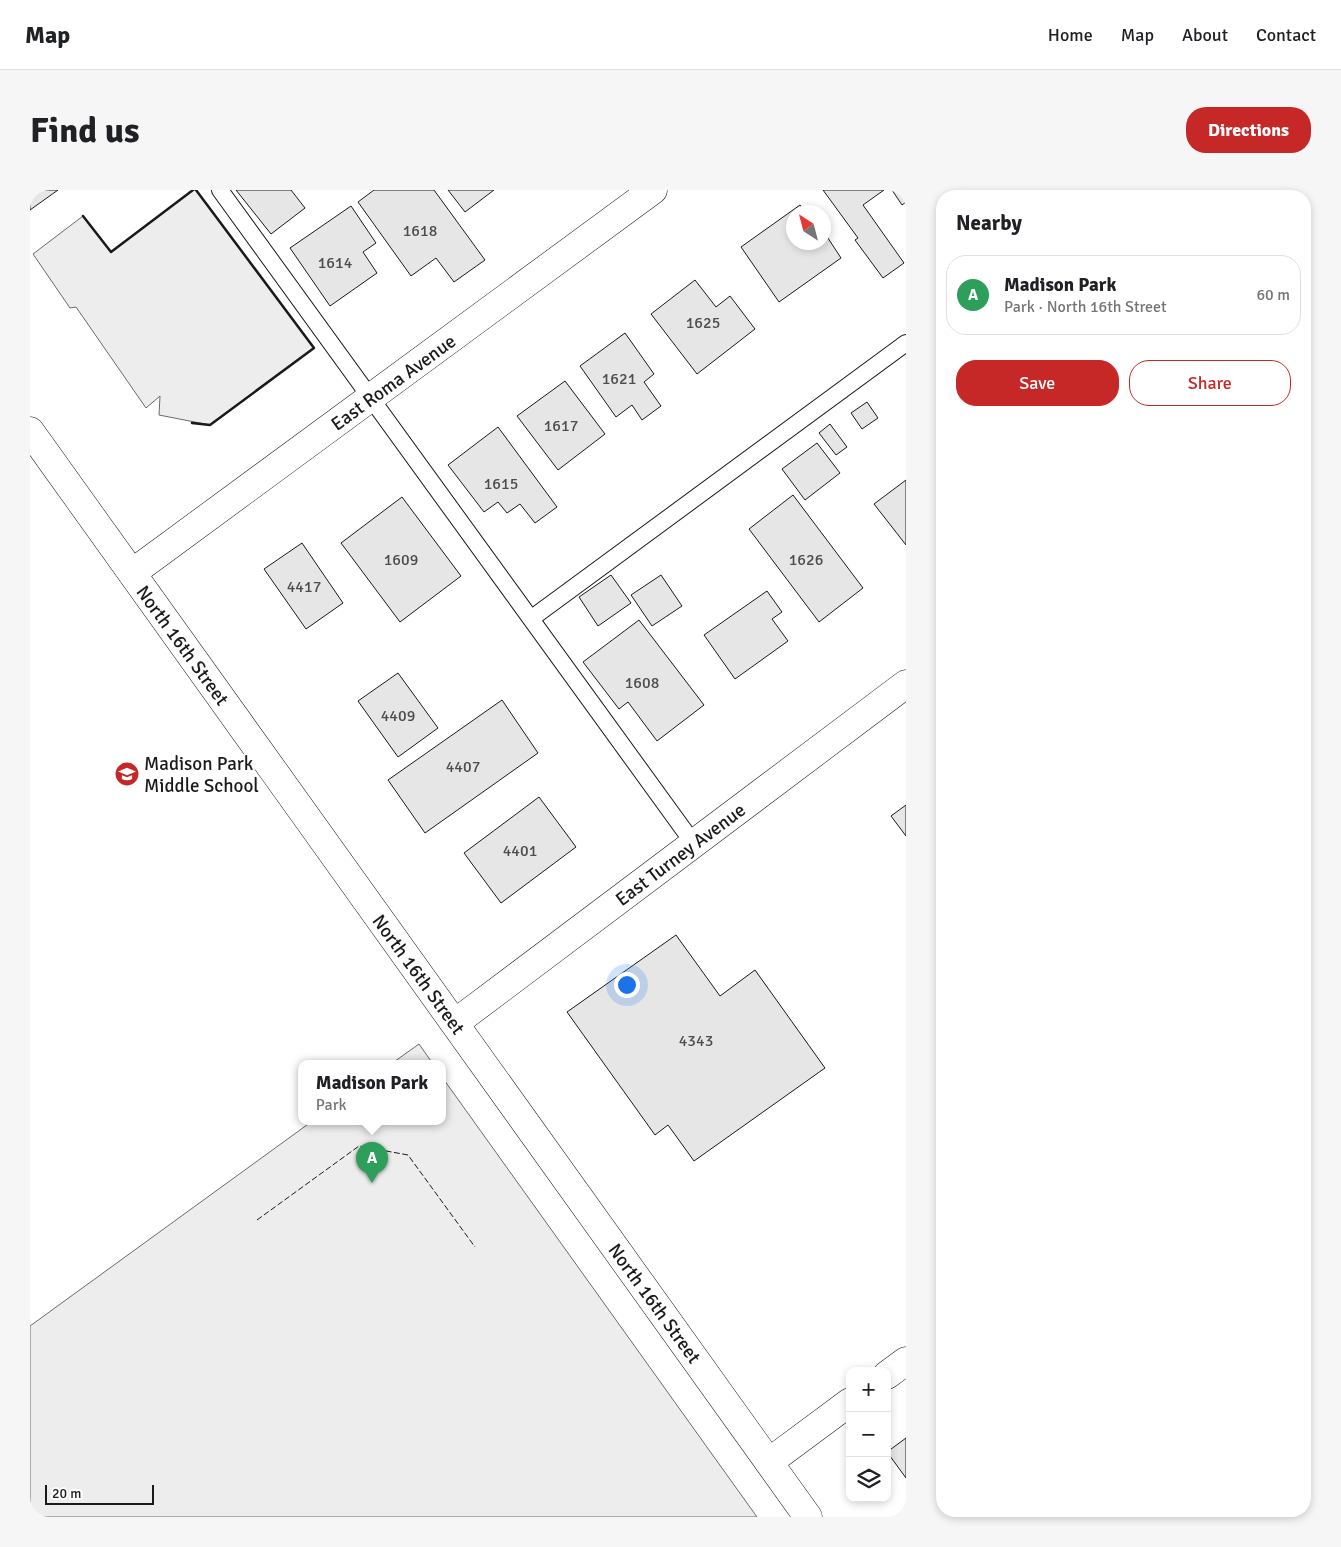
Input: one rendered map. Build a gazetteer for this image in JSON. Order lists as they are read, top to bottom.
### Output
{
  "streets": {
    "street": ["East Roma Avenue", "North 16th Street", "East Turney Avenue"]
  },
  "crossings": [
    ["East Roma Avenue", "North 16th Street"],
    ["North 16th Street", "East Turney Avenue"]
  ],
  "places": {
    "school or university": ["Madison Park Middle School"]
  },
  "house_numbers": [
    "1618",
    "1614",
    "1625",
    "1621",
    "1617",
    "1615",
    "1609",
    "1626",
    "4417",
    "1608",
    "4409",
    "4407",
    "4401",
    "4343"
  ],
  "scale_bar": "20 m",
  "north": "top left",
  "page": {
    "header": "Map",
    "nav": [
      "Home",
      "Map",
      "About",
      "Contact"
    ],
    "buttons": [
      "Directions",
      ["Save", "Share"]
    ],
    "title": "Find us",
    "heading": "Nearby",
    "list": [
      {
        "mark": "A",
        "name": "Madison Park",
        "note": "Park · North 16th Street",
        "value": "60 m"
      }
    ],
    "popup": ["Madison Park", "Park"],
    "pins": "A",
    "map_buttons": ["+", "−"],
    "scale": "20 m"
  }
}
